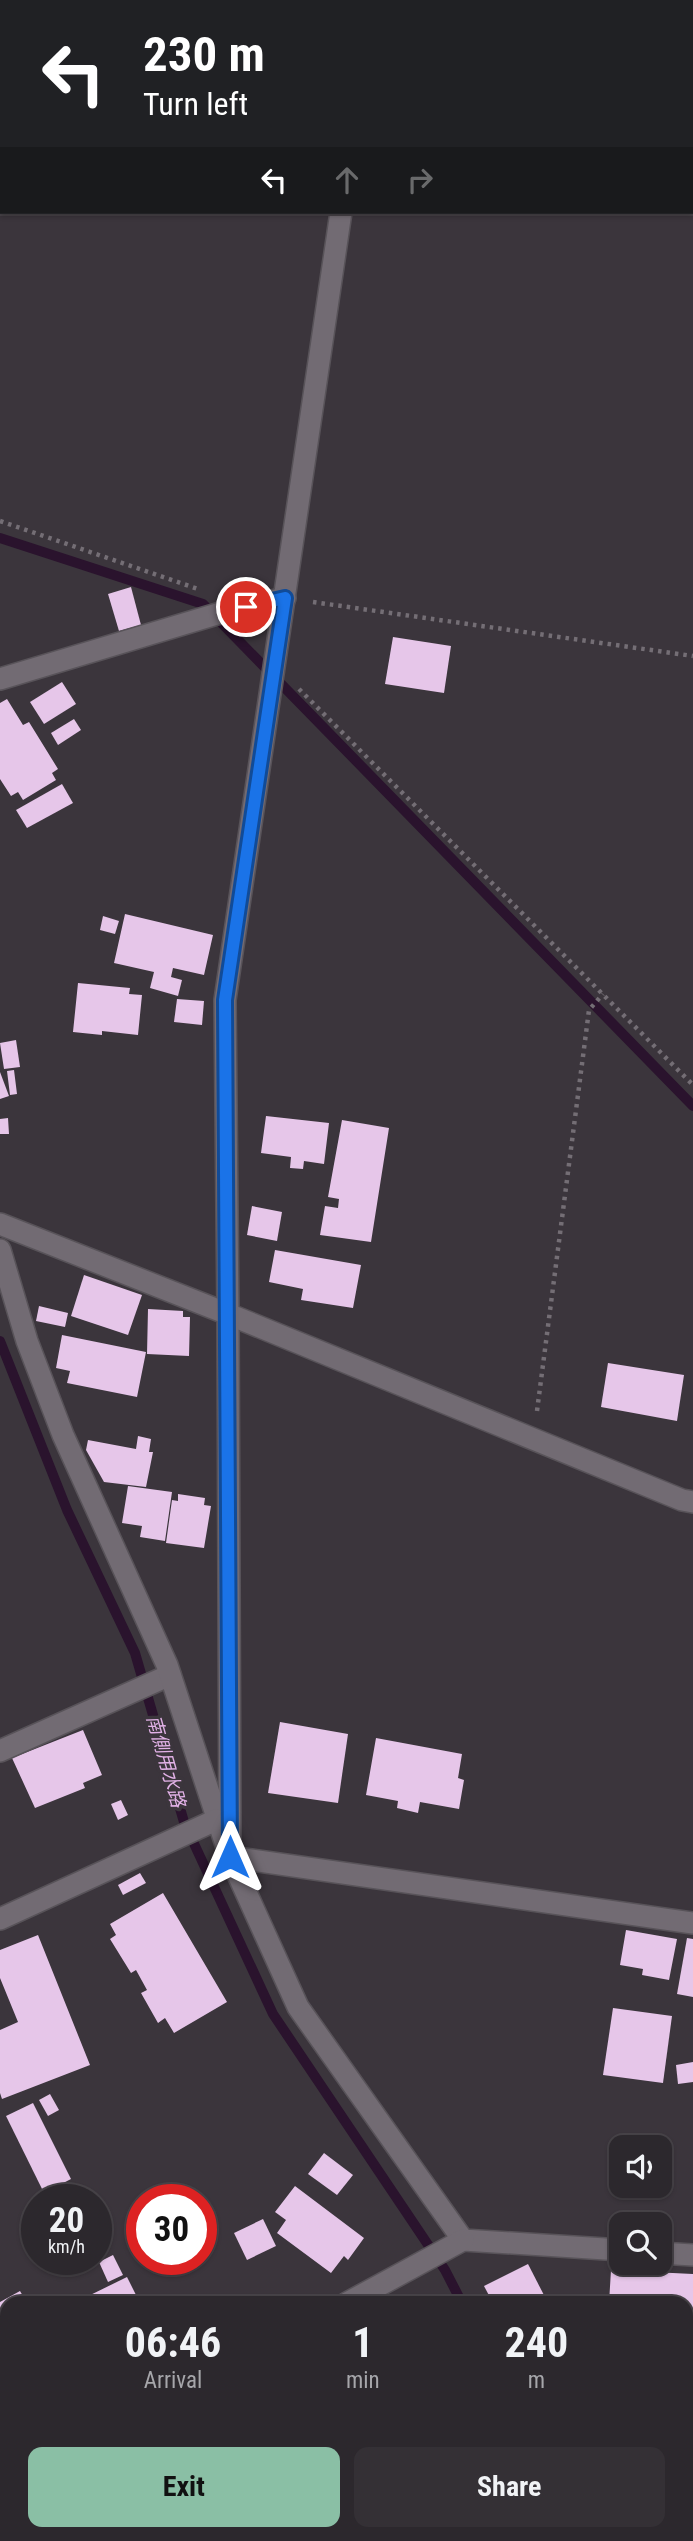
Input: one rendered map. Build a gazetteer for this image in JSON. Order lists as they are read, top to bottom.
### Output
{
  "water": ["南側用水路"],
  "page": {
    "turn": ["230 m", "Turn left"],
    "speed": "20 km/h",
    "limit": "30",
    "eta": [
      "06:46",
      "Arrival",
      "1",
      "min",
      "240",
      "m"
    ],
    "buttons": ["Exit", "Share"]
  }
}
